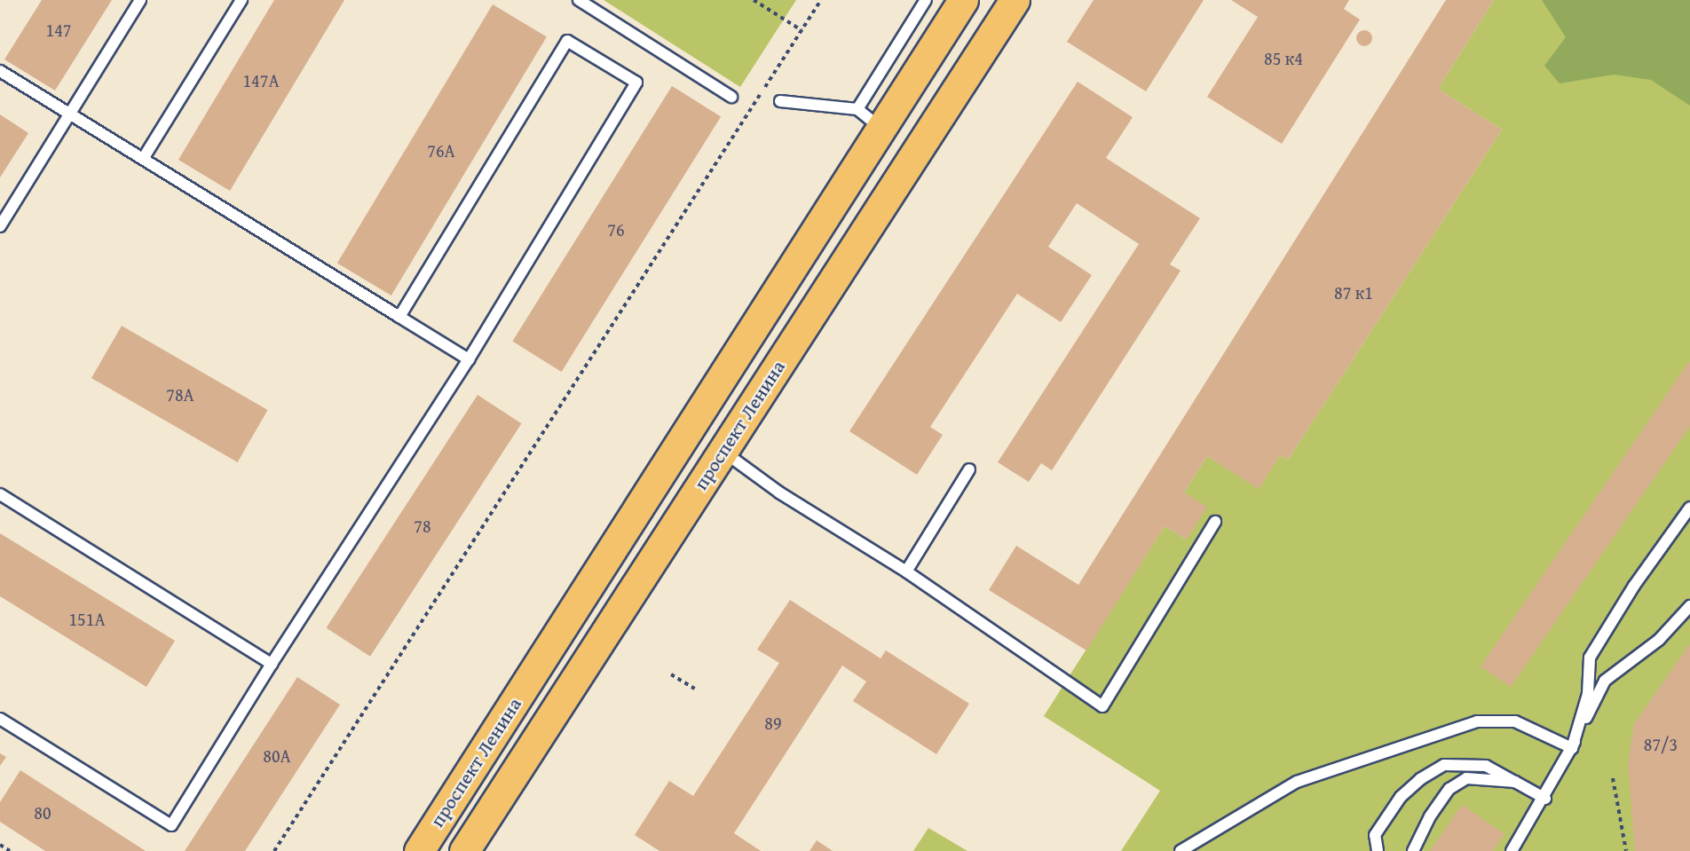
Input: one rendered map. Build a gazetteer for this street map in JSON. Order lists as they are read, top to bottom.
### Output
{
  "streets": {
    "main road": ["проспект Ленина"]
  },
  "house_numbers": [
    "147",
    "85 к4",
    "147А",
    "76А",
    "76",
    "87 к1",
    "78А",
    "78",
    "151А",
    "89",
    "87/3",
    "80А",
    "80"
  ]
}
